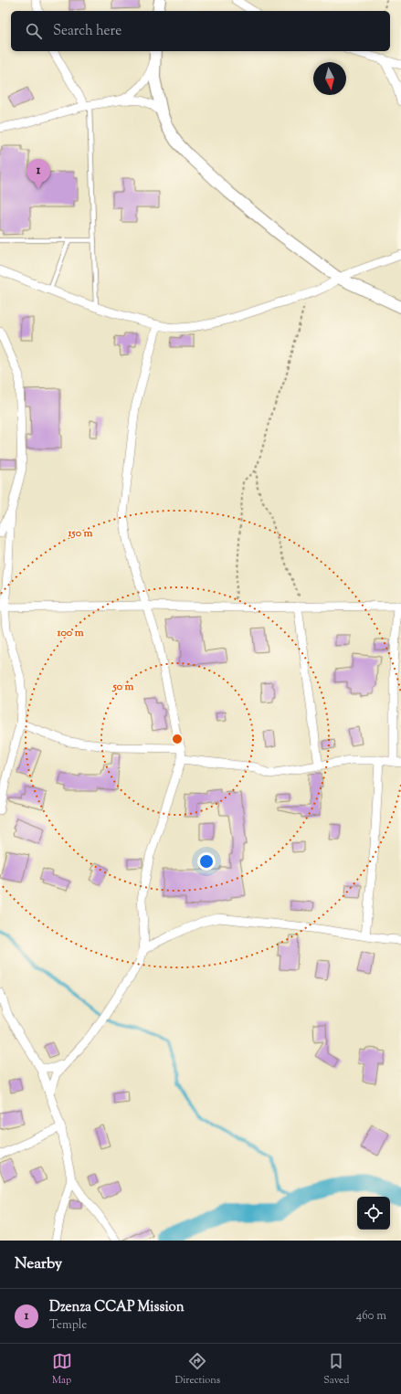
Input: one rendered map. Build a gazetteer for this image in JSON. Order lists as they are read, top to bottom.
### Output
{
  "north": "bottom",
  "page": {
    "search": "Search here",
    "pins": "1",
    "heading": "Nearby",
    "list": [
      {
        "mark": "1",
        "name": "Dzenza CCAP Mission",
        "note": "Temple",
        "value": "460 m"
      }
    ],
    "nav": ["Map", "Directions", "Saved"]
  },
  "rings": ["150 m", "100 m", "50 m"]
}
